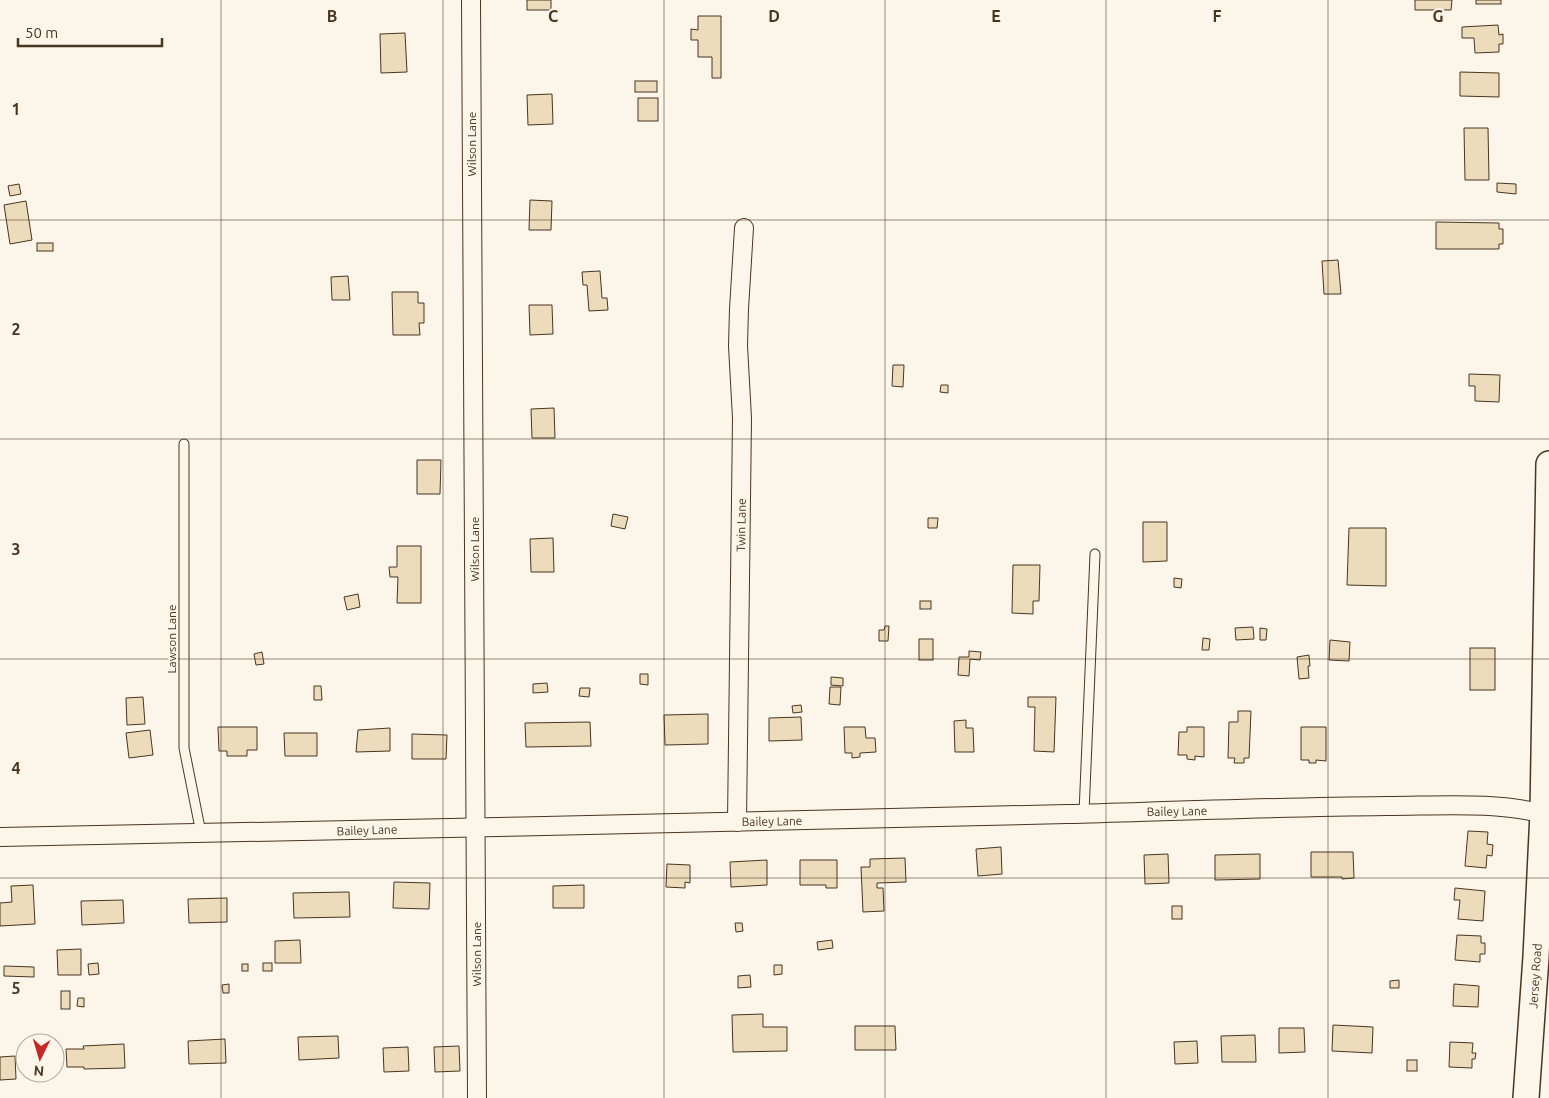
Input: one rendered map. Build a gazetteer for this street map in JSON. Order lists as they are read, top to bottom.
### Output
{
  "streets": {
    "street": [
      "Wilson Lane",
      "Twin Lane",
      "Bailey Lane",
      "Jersey Road"
    ],
    "lane": ["Lawson Lane"]
  },
  "crossings": [
    ["Wilson Lane", "Bailey Lane"],
    ["Twin Lane", "Bailey Lane"],
    ["Lawson Lane", "Bailey Lane"],
    ["Bailey Lane", "Jersey Road"]
  ],
  "scale_bar": "50 m",
  "north": "bottom",
  "grid": {
    "columns": [
      "B",
      "C",
      "D",
      "E",
      "F",
      "G"
    ],
    "rows": [
      "1",
      "2",
      "3",
      "4",
      "5"
    ]
  }
}
